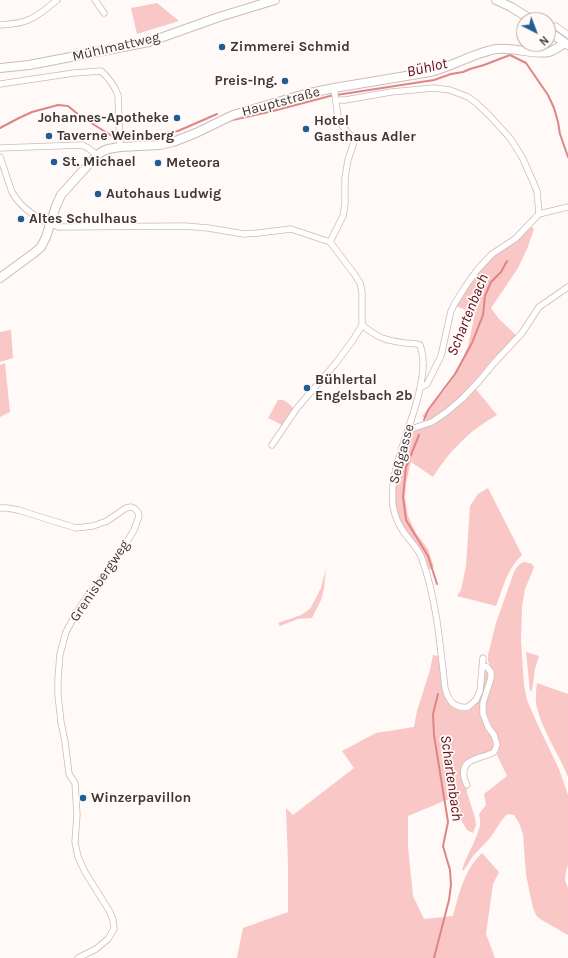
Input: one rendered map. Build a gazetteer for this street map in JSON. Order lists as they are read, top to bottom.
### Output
{
  "streets": {
    "street": [
      "Mühlmattweg",
      "Hauptstraße",
      "Seßgasse",
      "Grenisbergweg"
    ]
  },
  "water": ["Bühlot", "Schartenbach"],
  "places": [
    "Zimmerei Schmid",
    "Preis-Ing.",
    "Johannes-Apotheke",
    "Hotel Gasthaus Adler",
    "Taverne Weinberg",
    "St. Michael",
    "Meteora",
    "Autohaus Ludwig",
    "Altes Schulhaus",
    "Bühlertal Engelsbach 2b",
    "Winzerpavillon"
  ],
  "north": "bottom right"
}
